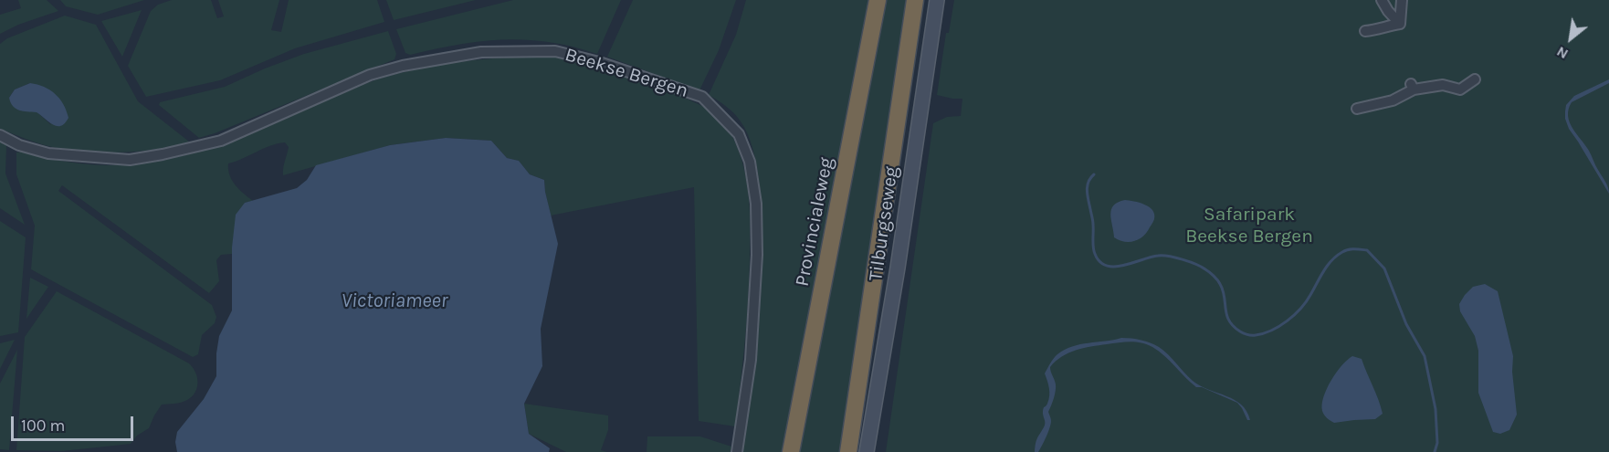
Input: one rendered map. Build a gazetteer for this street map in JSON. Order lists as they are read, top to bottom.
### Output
{
  "streets": {
    "highway": ["Provincialeweg"],
    "street": ["Beekse Bergen", "Tilburgseweg"]
  },
  "water": ["Victoriameer"],
  "parks": ["Safaripark Beekse Bergen"],
  "scale_bar": "100 m",
  "north": "bottom left"
}
